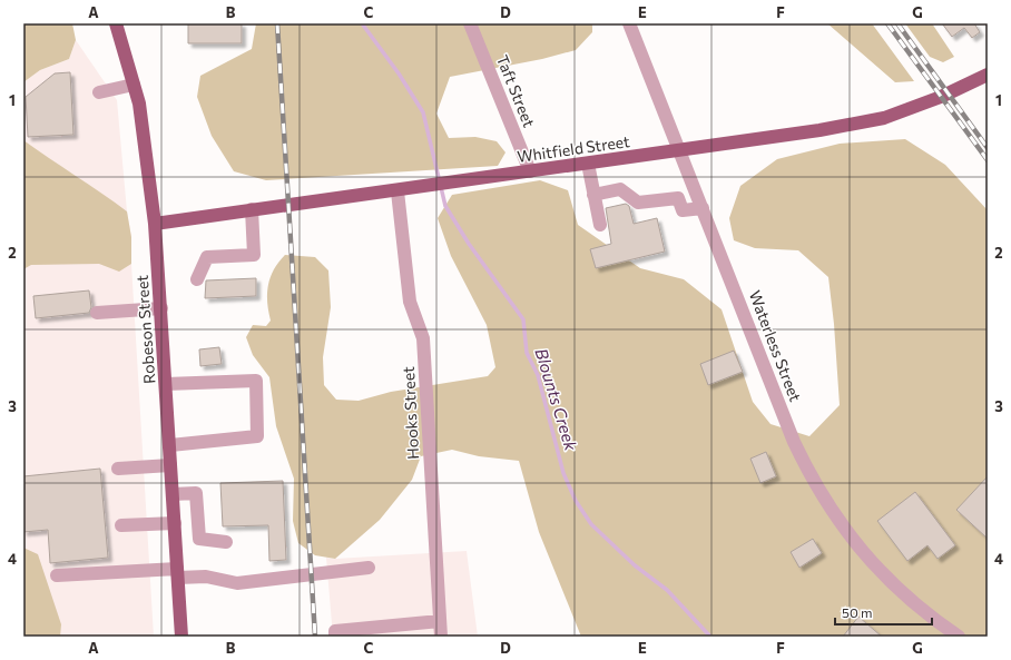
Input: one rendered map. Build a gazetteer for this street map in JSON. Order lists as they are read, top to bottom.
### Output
{
  "streets": {
    "main road": ["Whitfield Street", "Robeson Street"],
    "street": ["Taft Street", "Waterless Street", "Hooks Street"]
  },
  "crossings": [
    ["Taft Street", "Whitfield Street"],
    ["Whitfield Street", "Robeson Street"],
    ["Whitfield Street", "Waterless Street"],
    ["Whitfield Street", "Hooks Street"]
  ],
  "water": ["Blounts Creek"],
  "scale_bar": "50 m",
  "grid": {
    "columns": [
      "A",
      "B",
      "C",
      "D",
      "E",
      "F",
      "G"
    ],
    "rows": [
      "1",
      "2",
      "3",
      "4"
    ]
  }
}
